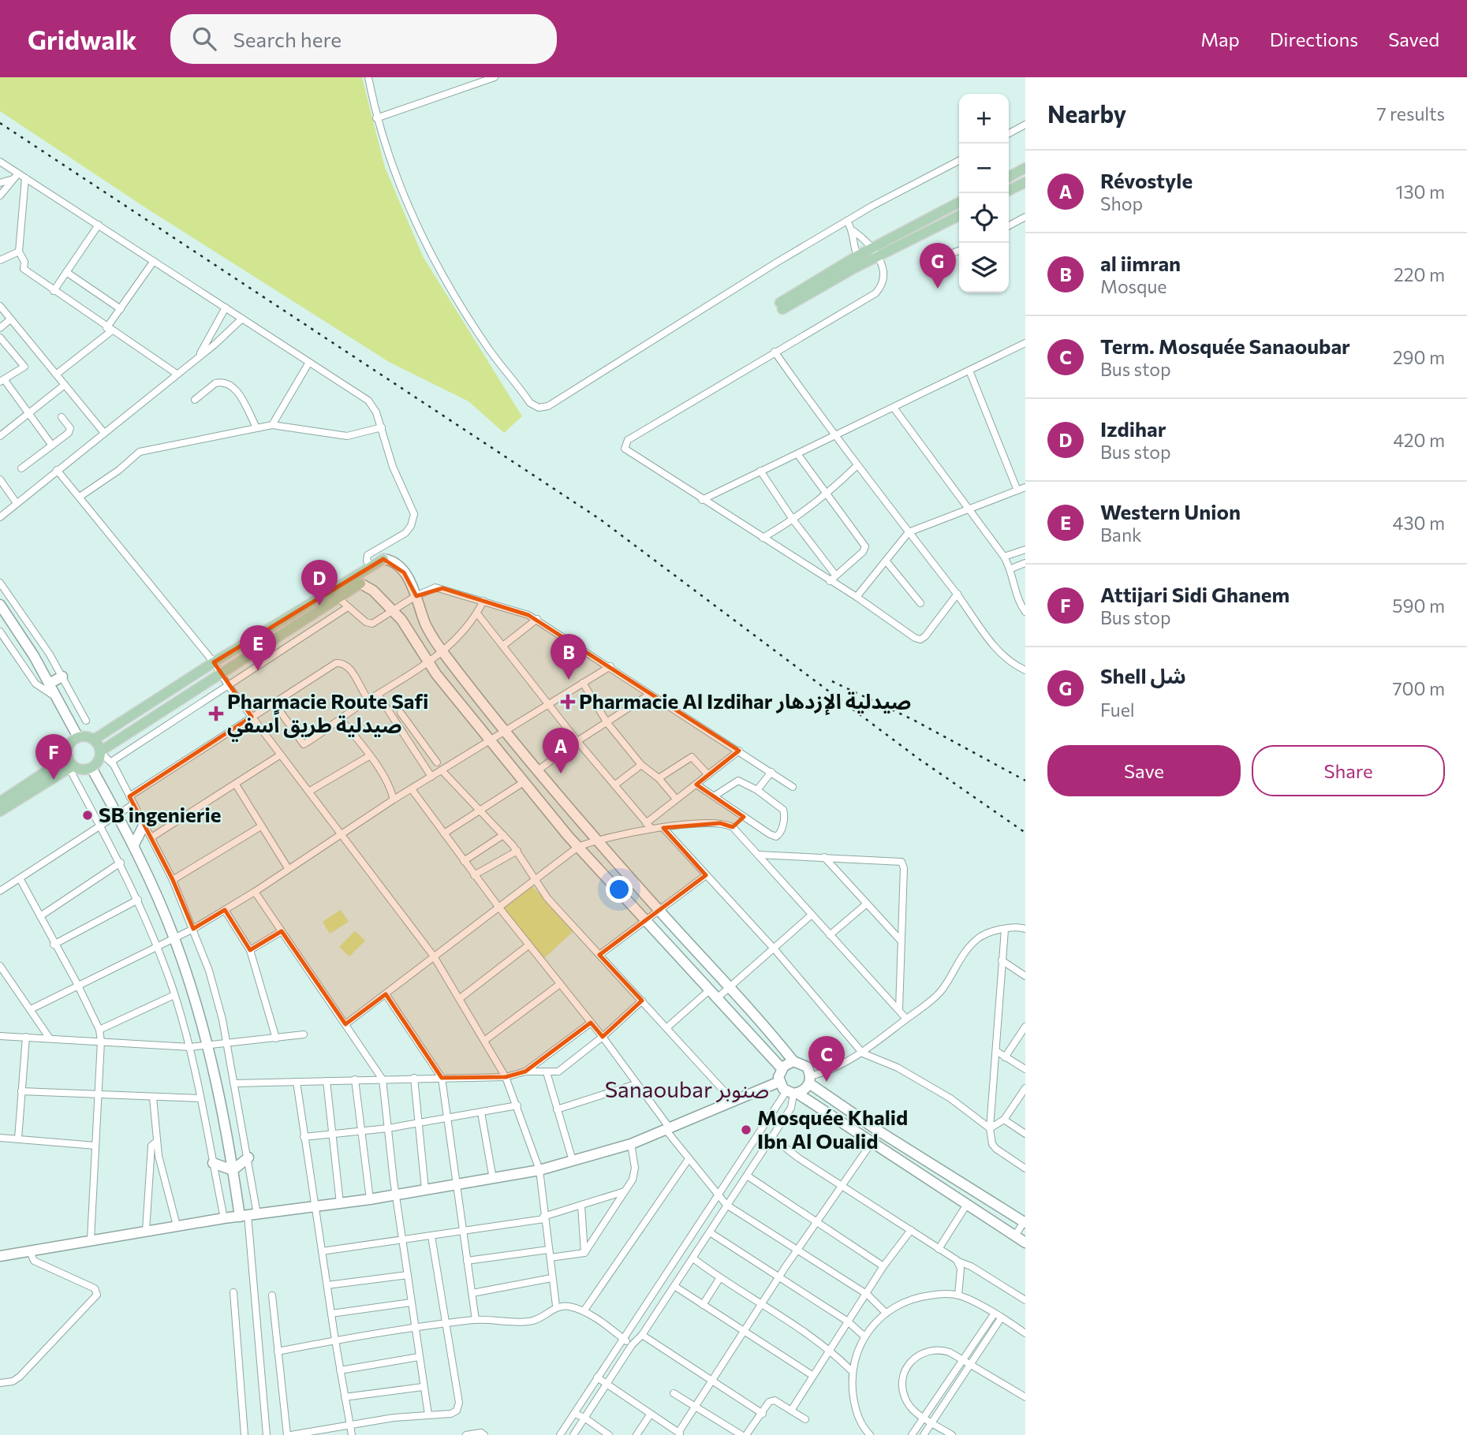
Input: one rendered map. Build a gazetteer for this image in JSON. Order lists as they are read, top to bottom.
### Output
{
  "districts": ["Sanaoubar صنوبر"],
  "places": {
    "health": ["Pharmacie Al Izdihar صيدلية الإزدهار", "Pharmacie Route Safi صيدلية طريق اًسفي"],
    "other": ["SB ingenierie", "Mosquée Khalid Ibn Al Oualid"]
  },
  "page": {
    "header": "Gridwalk",
    "search": "Search here",
    "nav": ["Map", "Directions", "Saved"],
    "heading": ["Nearby", "7 results"],
    "map_buttons": ["+", "−"],
    "list": [
      {
        "mark": "A",
        "name": "Révostyle",
        "note": "Shop",
        "value": "130 m"
      },
      {
        "mark": "B",
        "name": "al iimran",
        "note": "Mosque",
        "value": "220 m"
      },
      {
        "mark": "C",
        "name": "Term. Mosquée Sanaoubar",
        "note": "Bus stop",
        "value": "290 m"
      },
      {
        "mark": "D",
        "name": "Izdihar",
        "note": "Bus stop",
        "value": "420 m"
      },
      {
        "mark": "E",
        "name": "Western Union",
        "note": "Bank",
        "value": "430 m"
      },
      {
        "mark": "F",
        "name": "Attijari Sidi Ghanem",
        "note": "Bus stop",
        "value": "590 m"
      },
      {
        "mark": "G",
        "name": "Shell شل",
        "note": "Fuel",
        "value": "700 m"
      }
    ],
    "pins": [
      "G",
      "D",
      "E",
      "B",
      "A",
      "F",
      "C"
    ],
    "buttons": ["Save", "Share"]
  }
}
